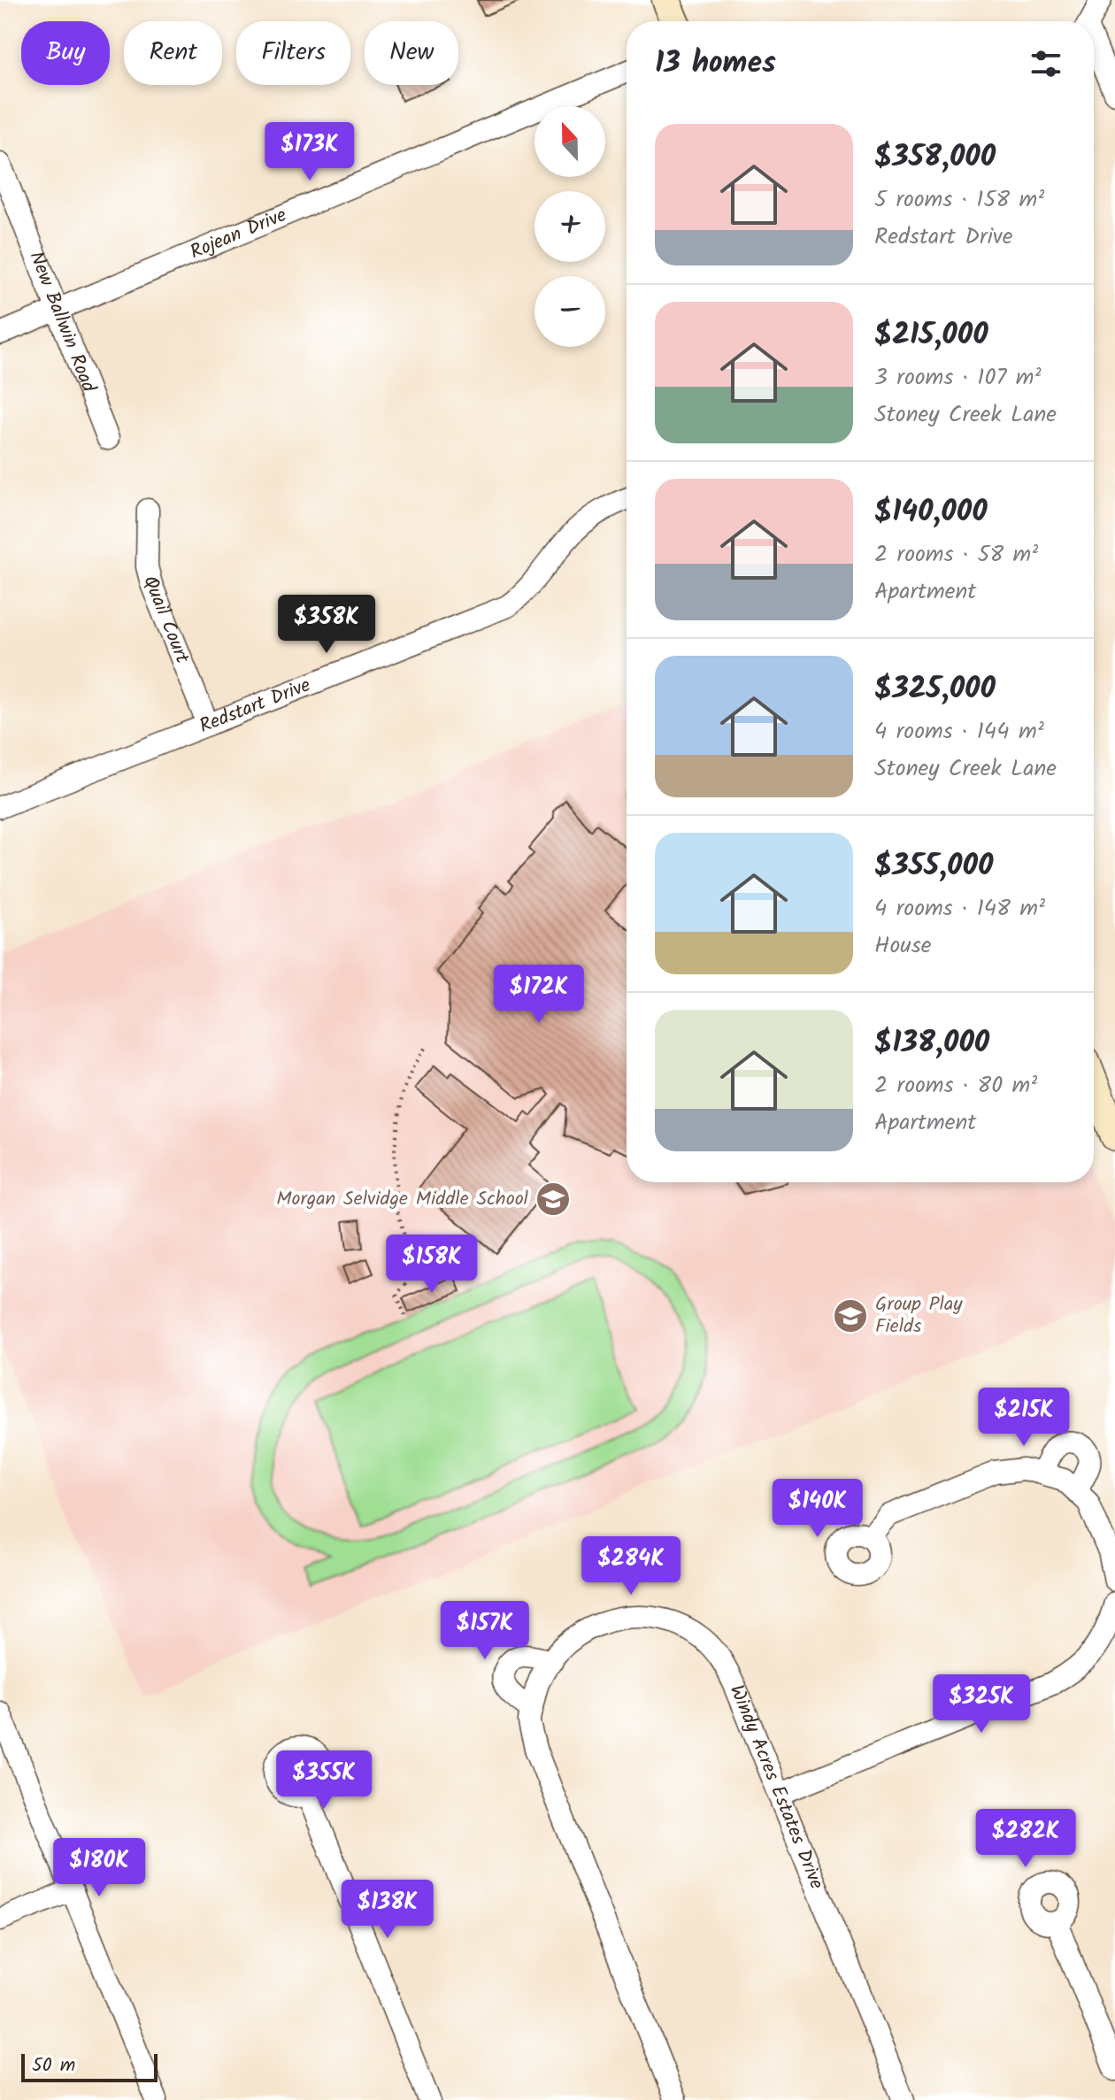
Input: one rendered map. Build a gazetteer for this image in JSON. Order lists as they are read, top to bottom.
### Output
{
  "streets": {
    "street": [
      "Rojean Drive",
      "New Ballwin Road",
      "Quail Court",
      "Redstart Drive",
      "Windy Acres Estates Drive"
    ]
  },
  "crossings": [
    ["Rojean Drive", "New Ballwin Road"],
    ["Quail Court", "Redstart Drive"]
  ],
  "places": {
    "school or university": ["Morgan Selvidge Middle School", "Group Play Fields"]
  },
  "scale_bar": "50 m",
  "north": "top",
  "page": {
    "chip": [
      "Buy",
      "Rent",
      "Filters",
      "New"
    ],
    "heading": "13 homes",
    "map_buttons": ["+", "−"],
    "list": [
      {
        "name": "$358,000",
        "note": "5 rooms · 158 m² · Redstart Drive"
      },
      {
        "name": "$215,000",
        "note": "3 rooms · 107 m² · Stoney Creek Lane"
      },
      {
        "name": "$140,000",
        "note": "2 rooms · 58 m² · Apartment"
      },
      {
        "name": "$325,000",
        "note": "4 rooms · 144 m² · Stoney Creek Lane"
      },
      {
        "name": "$355,000",
        "note": "4 rooms · 148 m² · House"
      },
      {
        "name": "$138,000",
        "note": "2 rooms · 80 m² · Apartment"
      }
    ],
    "price": [
      "$173K",
      "$358K",
      "$172K",
      "$158K",
      "$215K",
      "$140K",
      "$284K",
      "$157K",
      "$325K",
      "$355K",
      "$282K",
      "$180K",
      "$138K"
    ],
    "scale": "50 m"
  }
}
